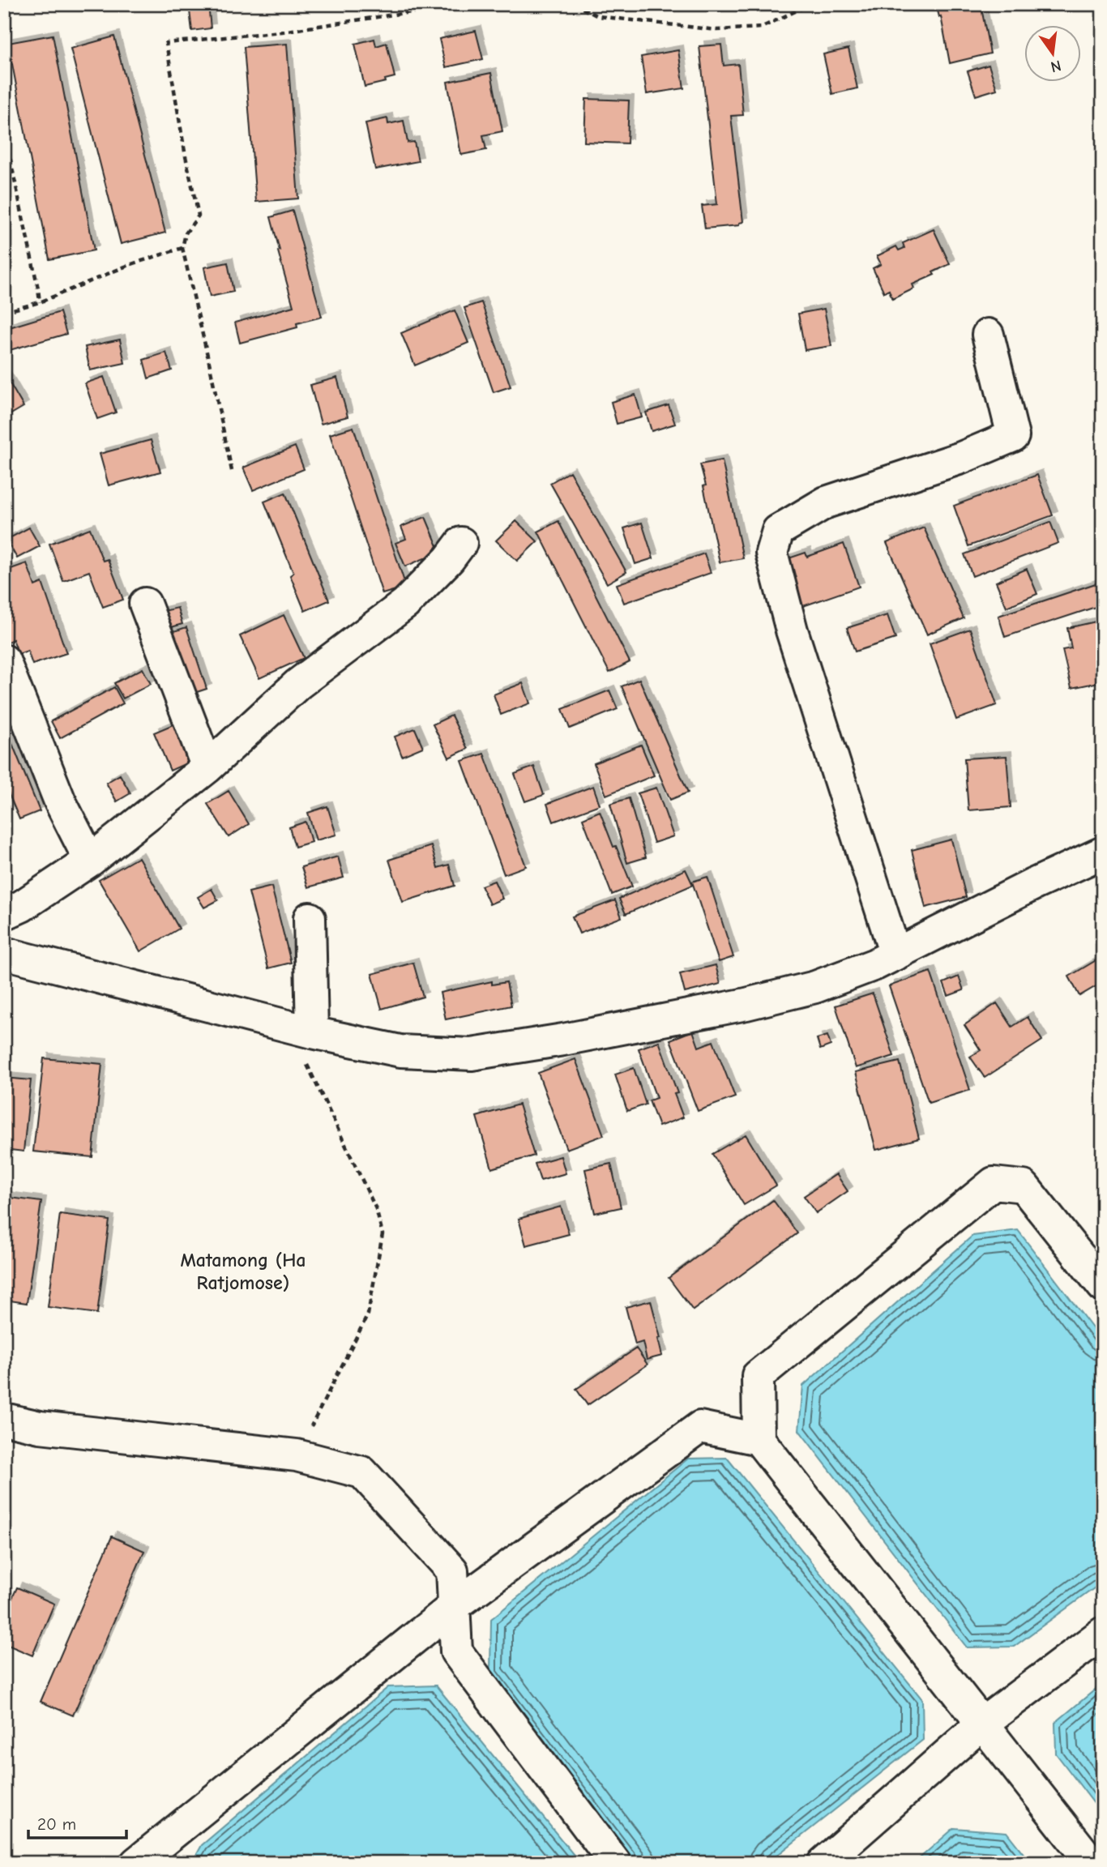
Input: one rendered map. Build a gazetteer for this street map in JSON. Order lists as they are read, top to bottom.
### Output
{
  "districts": ["Matamong (Ha Ratjomose)"],
  "scale_bar": "20 m",
  "north": "bottom"
}
